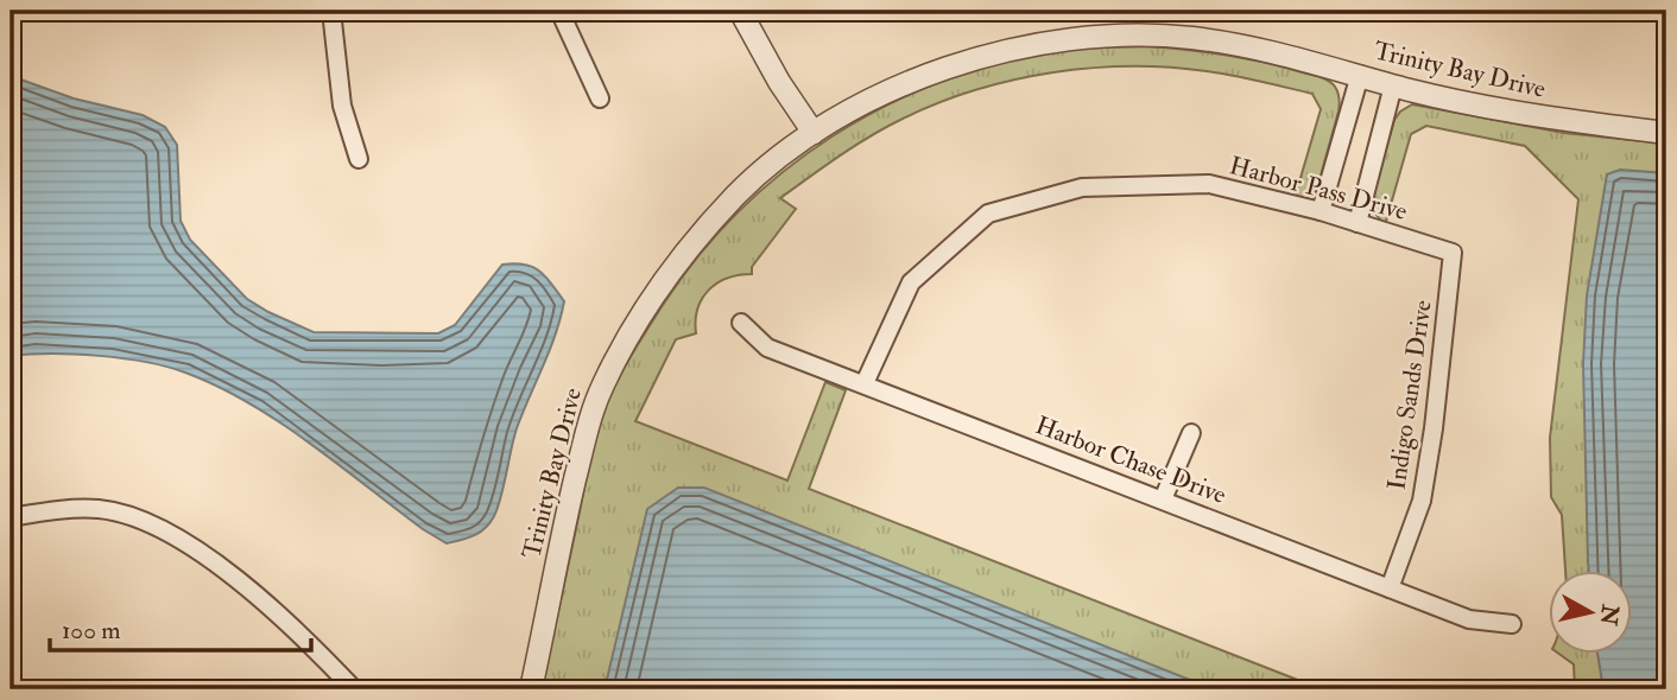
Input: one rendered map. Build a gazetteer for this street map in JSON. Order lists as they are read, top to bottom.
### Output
{
  "streets": {
    "street": [
      "Trinity Bay Drive",
      "Harbor Pass Drive",
      "Indigo Sands Drive",
      "Harbor Chase Drive"
    ]
  },
  "crossings": [
    ["Harbor Pass Drive", "Indigo Sands Drive"],
    ["Harbor Pass Drive", "Harbor Chase Drive"],
    ["Indigo Sands Drive", "Harbor Chase Drive"]
  ],
  "scale_bar": "100 m",
  "north": "right"
}
